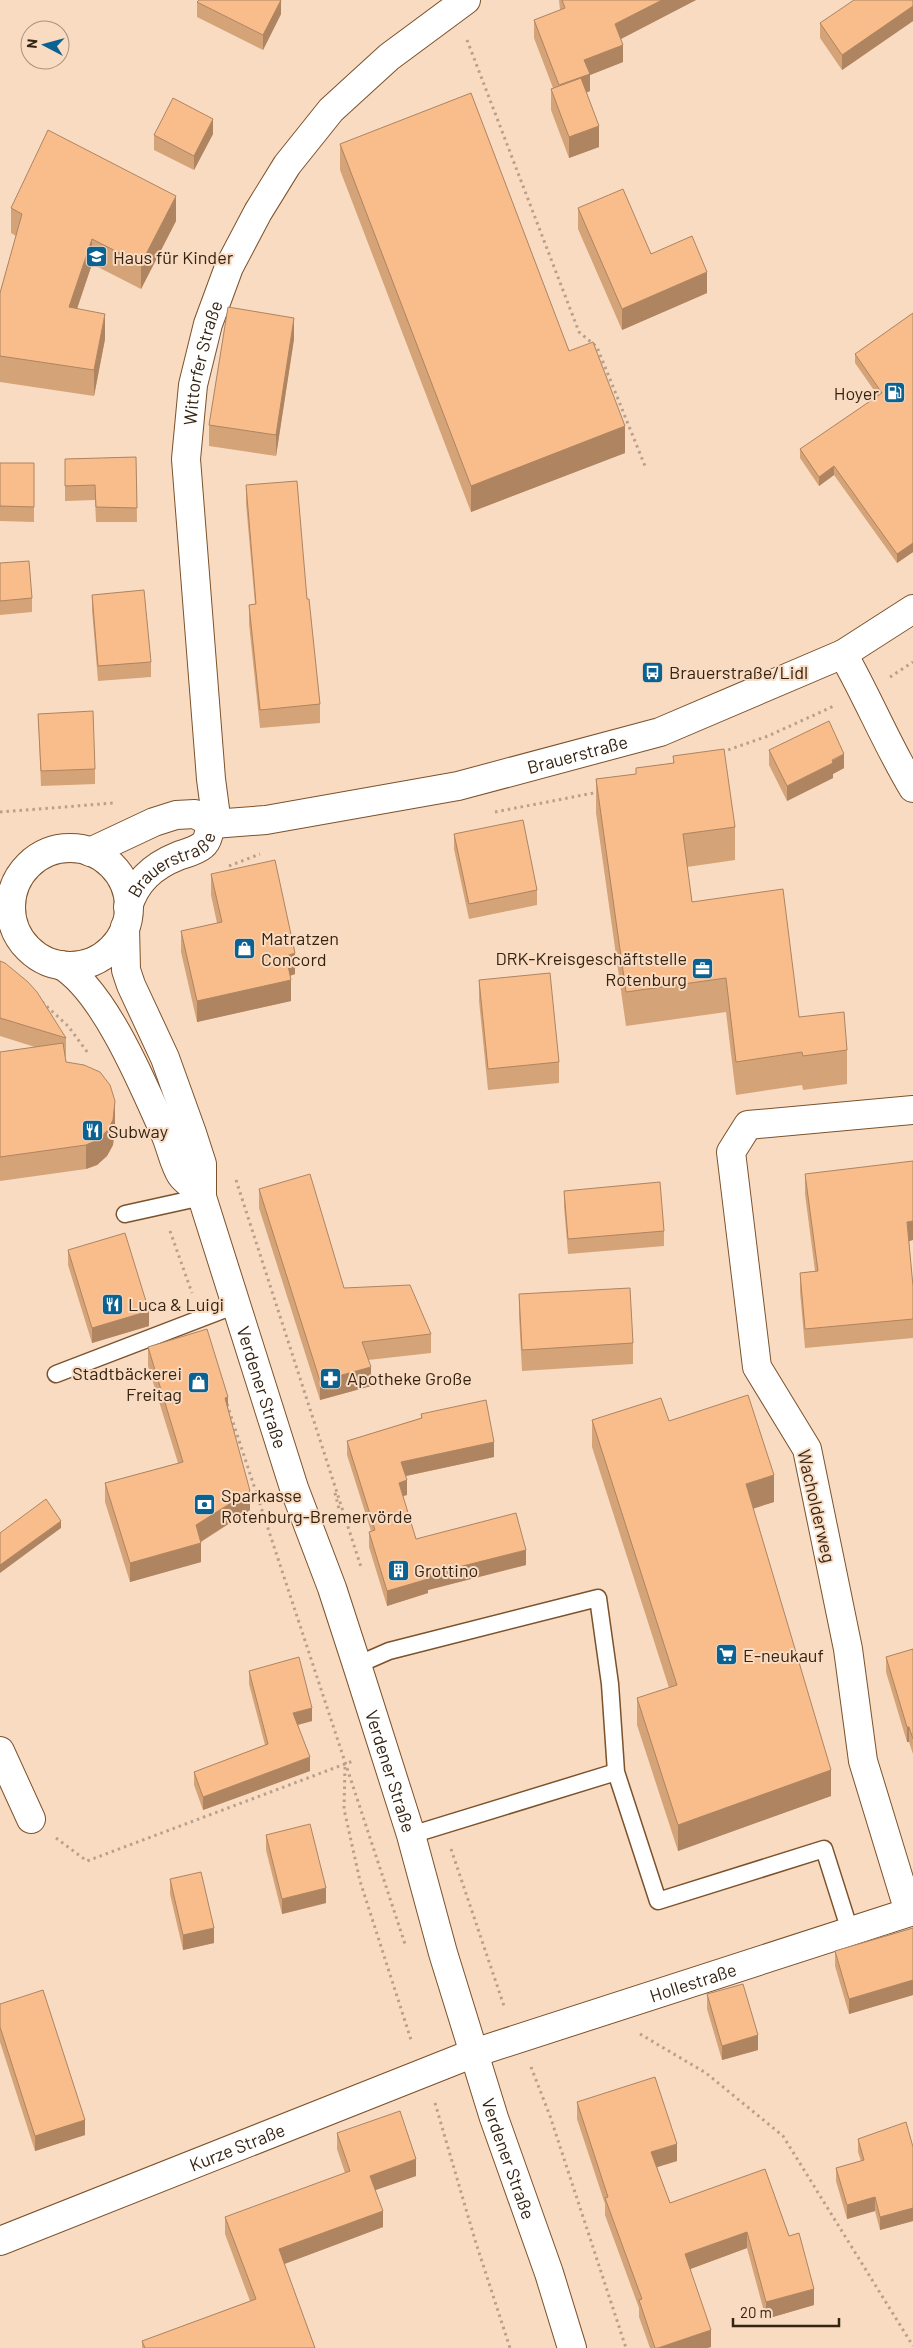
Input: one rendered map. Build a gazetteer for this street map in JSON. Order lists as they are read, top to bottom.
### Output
{
  "streets": {
    "main road": [
      "Wittorfer Straße",
      "Brauerstraße",
      "Verdener Straße",
      "Wacholderweg",
      "Hollestraße",
      "Kurze Straße"
    ]
  },
  "crossings": [
    ["Wittorfer Straße", "Brauerstraße"],
    ["Brauerstraße", "Verdener Straße"],
    ["Verdener Straße", "Hollestraße"],
    ["Verdener Straße", "Kurze Straße"],
    ["Wacholderweg", "Hollestraße"],
    ["Hollestraße", "Kurze Straße"]
  ],
  "places": {
    "school or university": ["Haus für Kinder"],
    "fuel station": ["Hoyer"],
    "bus stop": ["Brauerstraße/Lidl"],
    "shop": ["Matratzen Concord", "Stadtbäckerei Freitag"],
    "office": ["DRK-Kreisgeschäftstelle Rotenburg"],
    "restaurant": ["Subway", "Luca & Luigi"],
    "pharmacy": ["Apotheke Große"],
    "bank": ["Sparkasse Rotenburg-Bremervörde"],
    "building": ["Grottino"],
    "supermarket": ["E-neukauf"]
  },
  "scale_bar": "20 m",
  "north": "left"
}
